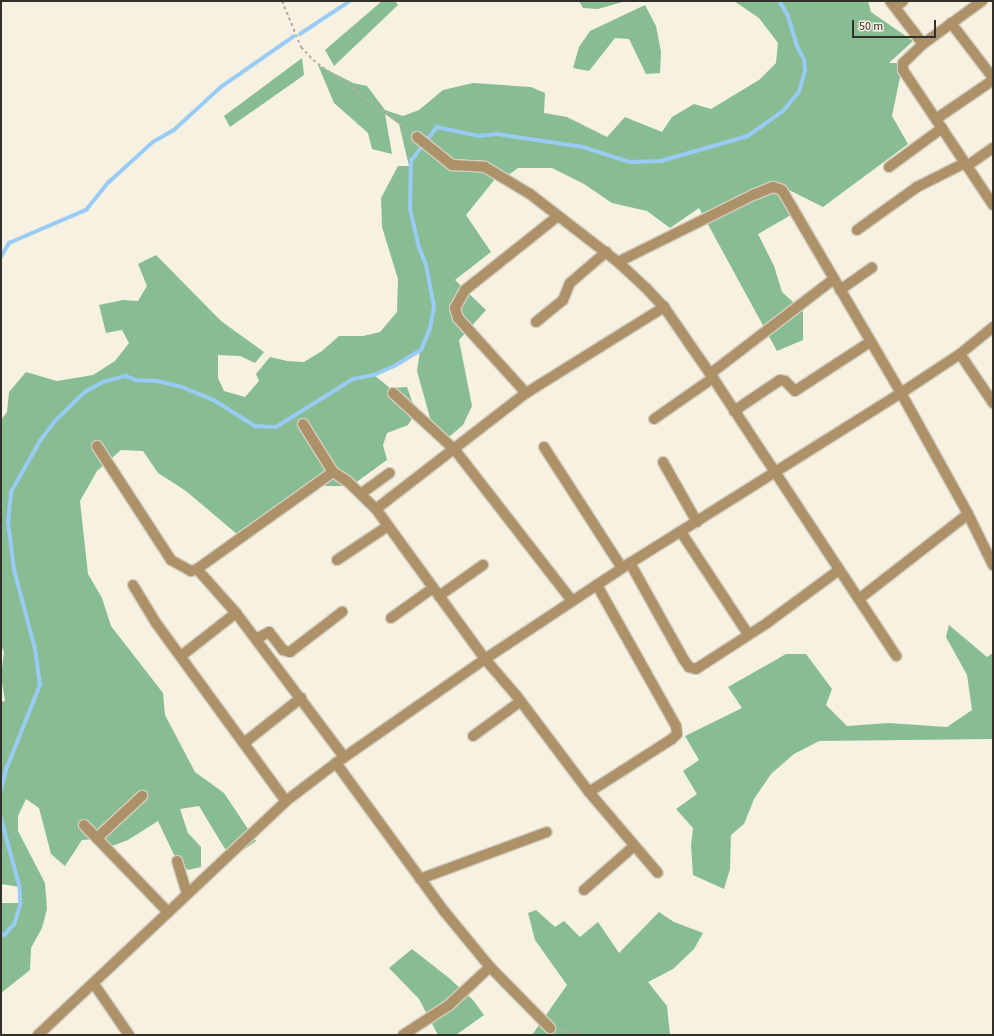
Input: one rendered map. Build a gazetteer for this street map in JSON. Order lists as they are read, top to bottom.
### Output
{
  "scale_bar": "50 m"
}
